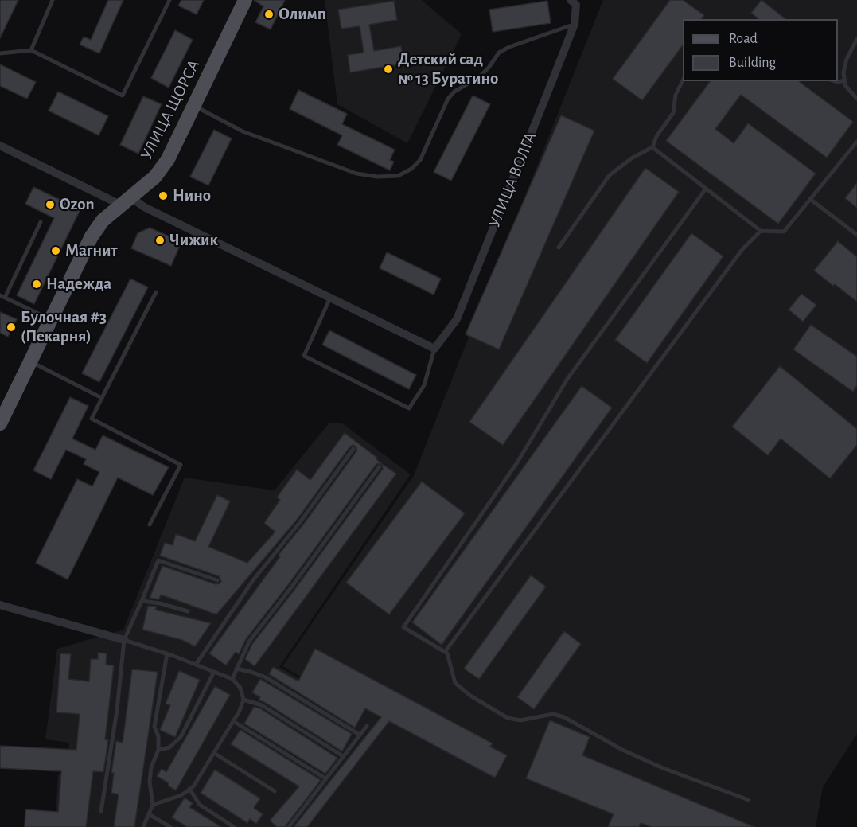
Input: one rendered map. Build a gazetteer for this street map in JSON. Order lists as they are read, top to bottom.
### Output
{
  "streets": {
    "main road": ["УЛИЦА ЩОРСА"],
    "street": ["УЛИЦА ВОЛГА"]
  },
  "places": [
    "Олимп",
    "Детский сад № 13 Буратино",
    "Нино",
    "Ozon",
    "Чижик",
    "Магнит",
    "Надежда",
    "Булочная #3 (Пекарня)"
  ],
  "legend": ["Road", "Building"]
}
